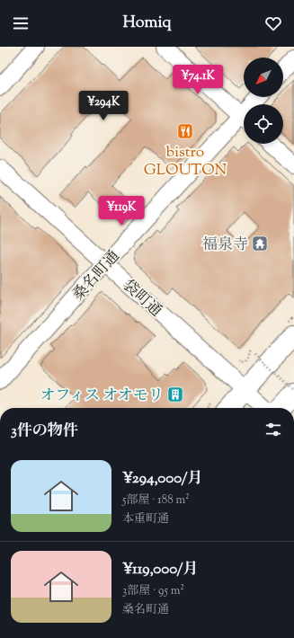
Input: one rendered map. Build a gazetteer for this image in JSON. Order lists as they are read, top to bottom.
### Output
{
  "streets": {
    "street": ["桑名町通", "袋町通"]
  },
  "crossings": [
    ["桑名町通", "袋町通"]
  ],
  "places": {
    "restaurant": ["bistro GLOUTON"],
    "temple": ["福泉寺"],
    "building": ["オフィス オオモリ"]
  },
  "north": "bottom left",
  "page": {
    "header": "Homiq",
    "price": ["¥74.1K", "¥294K", "¥119K"],
    "heading": "3件の物件",
    "list": [
      {
        "name": "¥294,000/月",
        "note": "5部屋 · 188 m² · 本重町通"
      },
      {
        "name": "¥119,000/月",
        "note": "3部屋 · 95 m² · 桑名町通"
      }
    ]
  }
}
